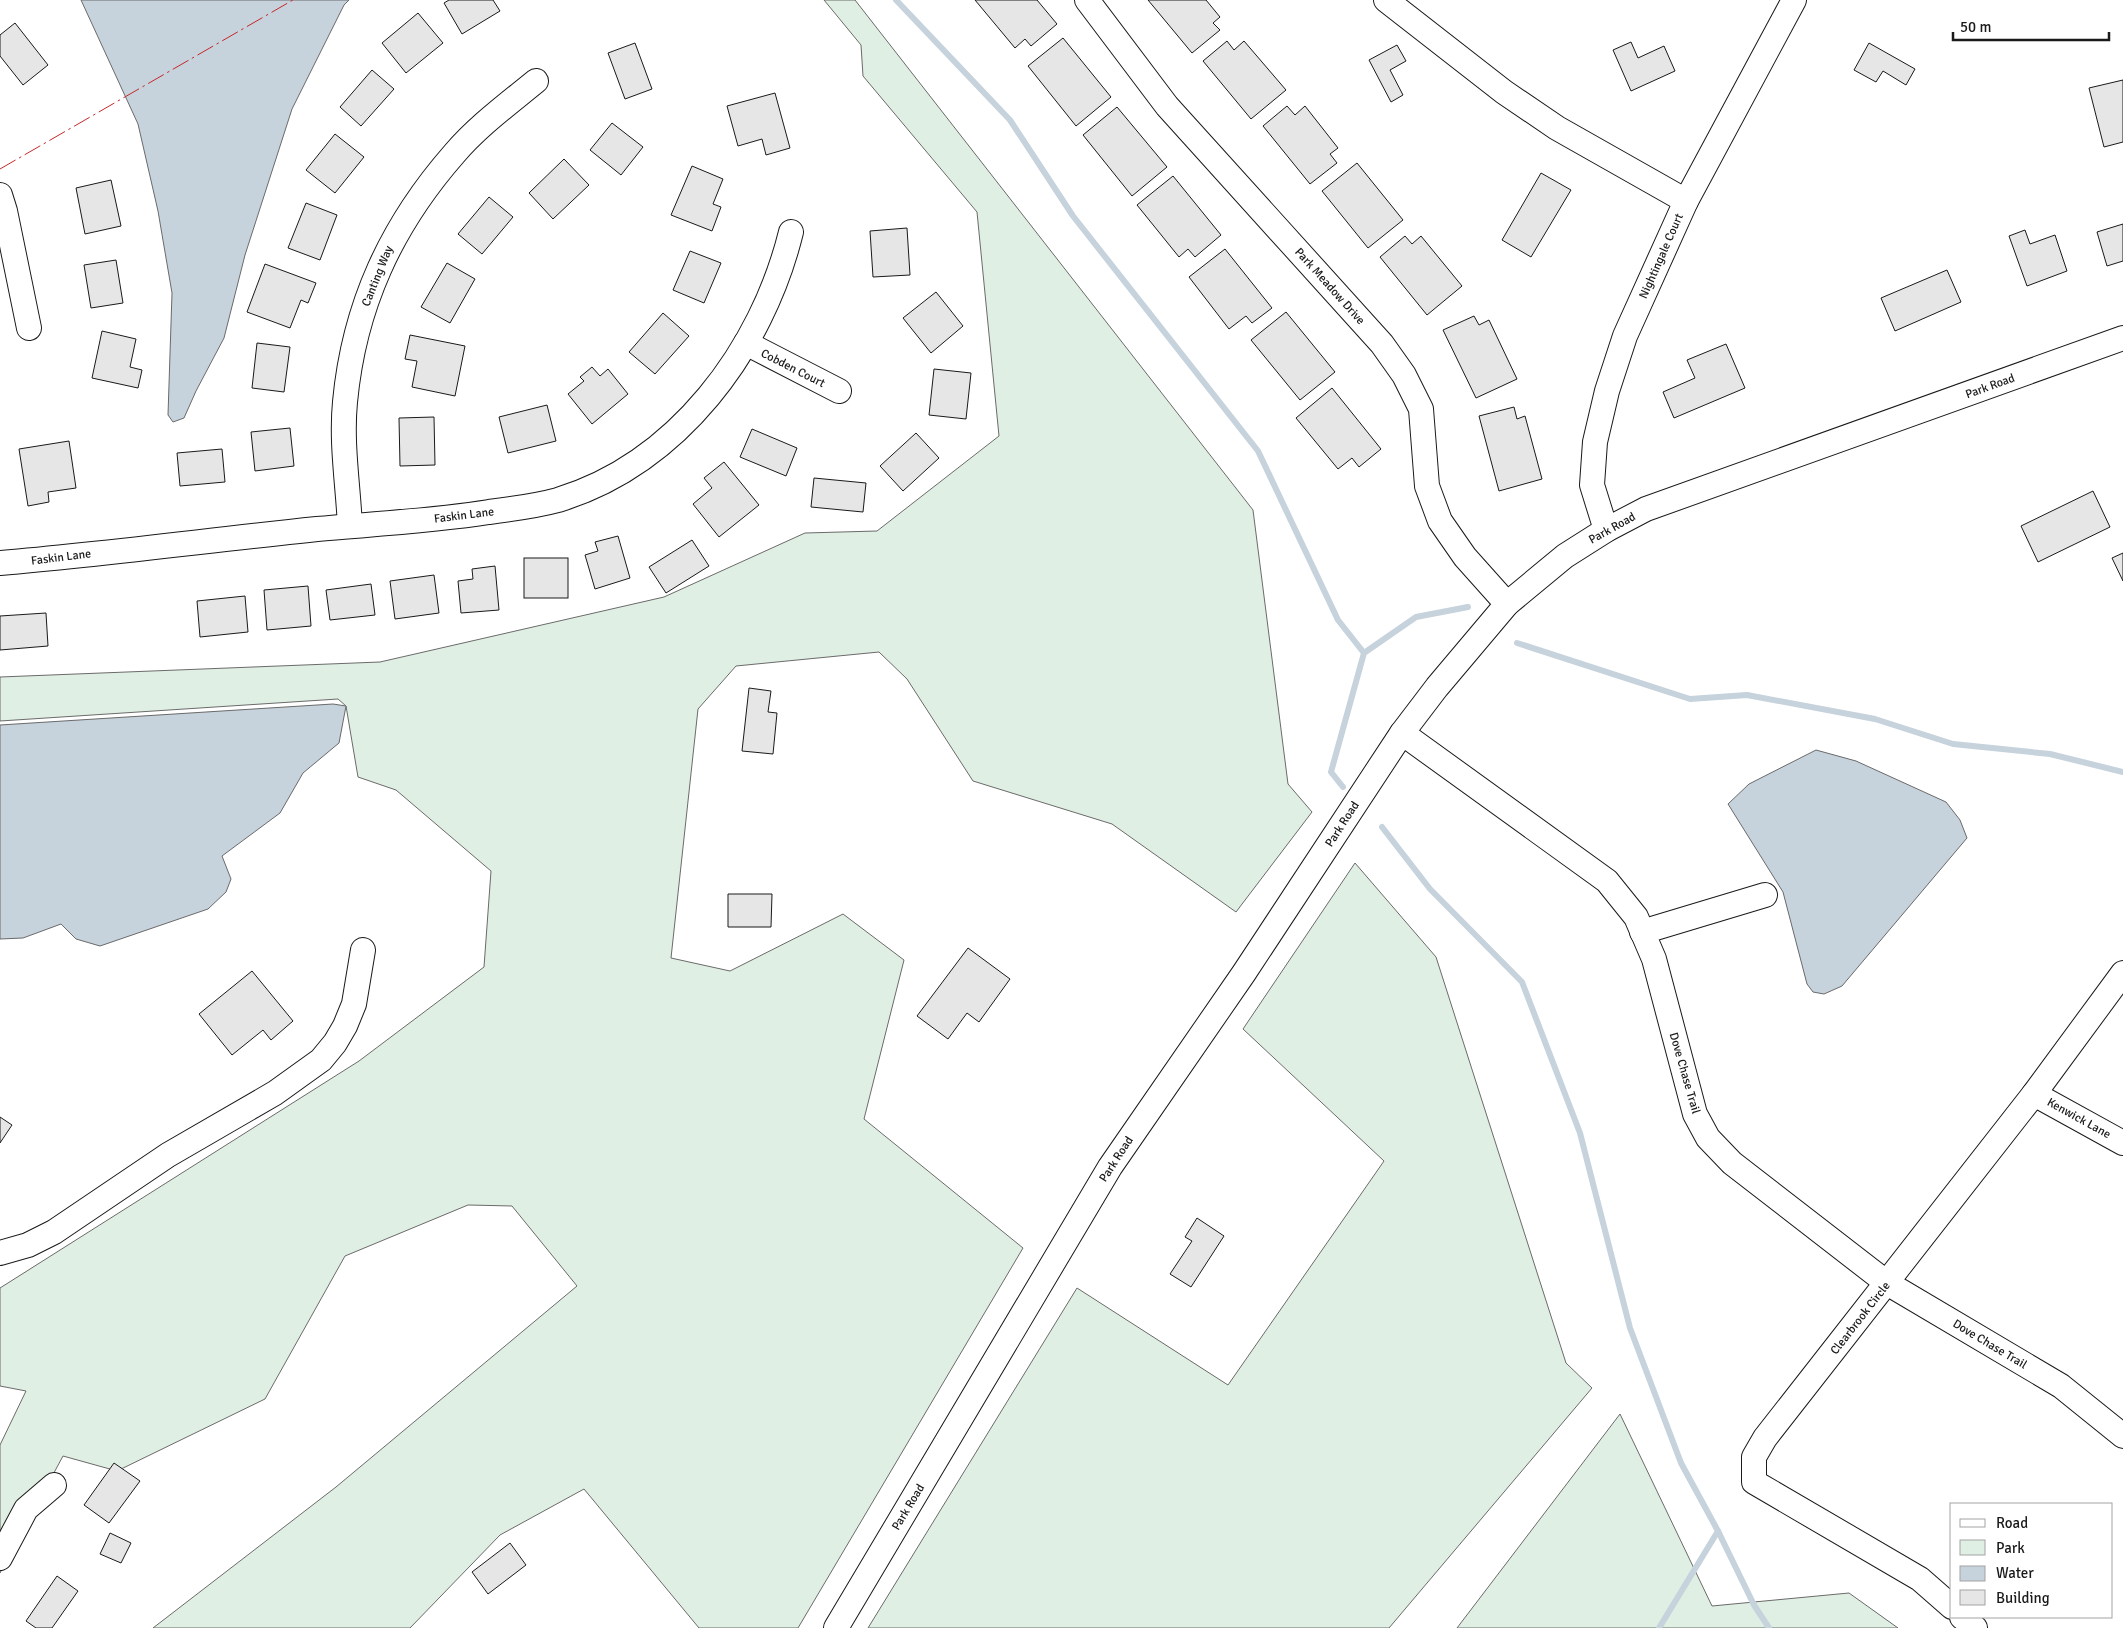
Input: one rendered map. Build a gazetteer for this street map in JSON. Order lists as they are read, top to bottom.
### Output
{
  "streets": {
    "street": [
      "Nightingale Court",
      "Canting Way",
      "Park Meadow Drive",
      "Cobden Court",
      "Park Road",
      "Faskin Lane",
      "Dove Chase Trail",
      "Kenwick Lane",
      "Clearbrook Circle"
    ]
  },
  "crossings": [
    ["Nightingale Court", "Park Road"],
    ["Canting Way", "Faskin Lane"],
    ["Park Meadow Drive", "Park Road"],
    ["Cobden Court", "Faskin Lane"],
    ["Park Road", "Dove Chase Trail"],
    ["Dove Chase Trail", "Clearbrook Circle"],
    ["Kenwick Lane", "Clearbrook Circle"]
  ],
  "legend": [
    "Road",
    "Park",
    "Water",
    "Building"
  ],
  "scale_bar": "50 m"
}
